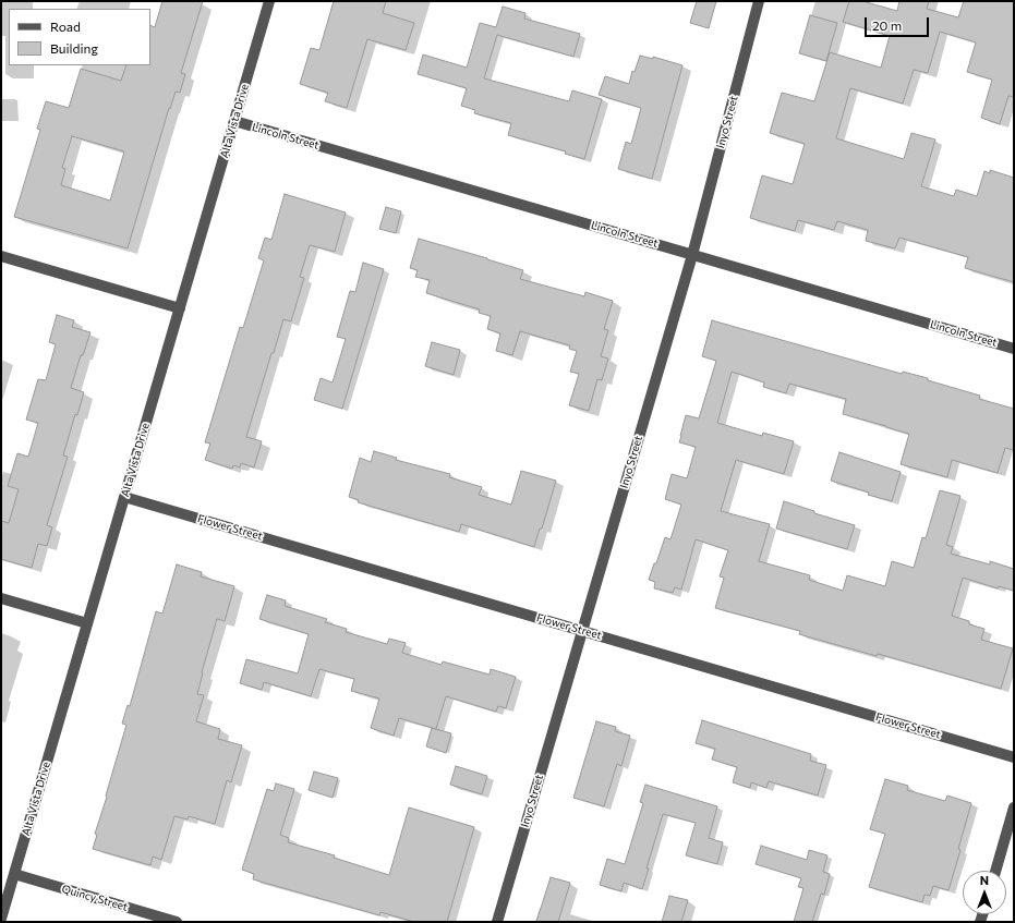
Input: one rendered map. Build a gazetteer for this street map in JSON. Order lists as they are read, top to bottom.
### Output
{
  "streets": {
    "street": [
      "Alta Vista Drive",
      "Inyo Street",
      "Lincoln Street",
      "Flower Street",
      "Quincy Street"
    ]
  },
  "crossings": [
    ["Alta Vista Drive", "Lincoln Street"],
    ["Alta Vista Drive", "Flower Street"],
    ["Alta Vista Drive", "Quincy Street"],
    ["Inyo Street", "Lincoln Street"],
    ["Inyo Street", "Flower Street"]
  ],
  "legend": ["Road", "Building"],
  "scale_bar": "20 m",
  "north": "top"
}
